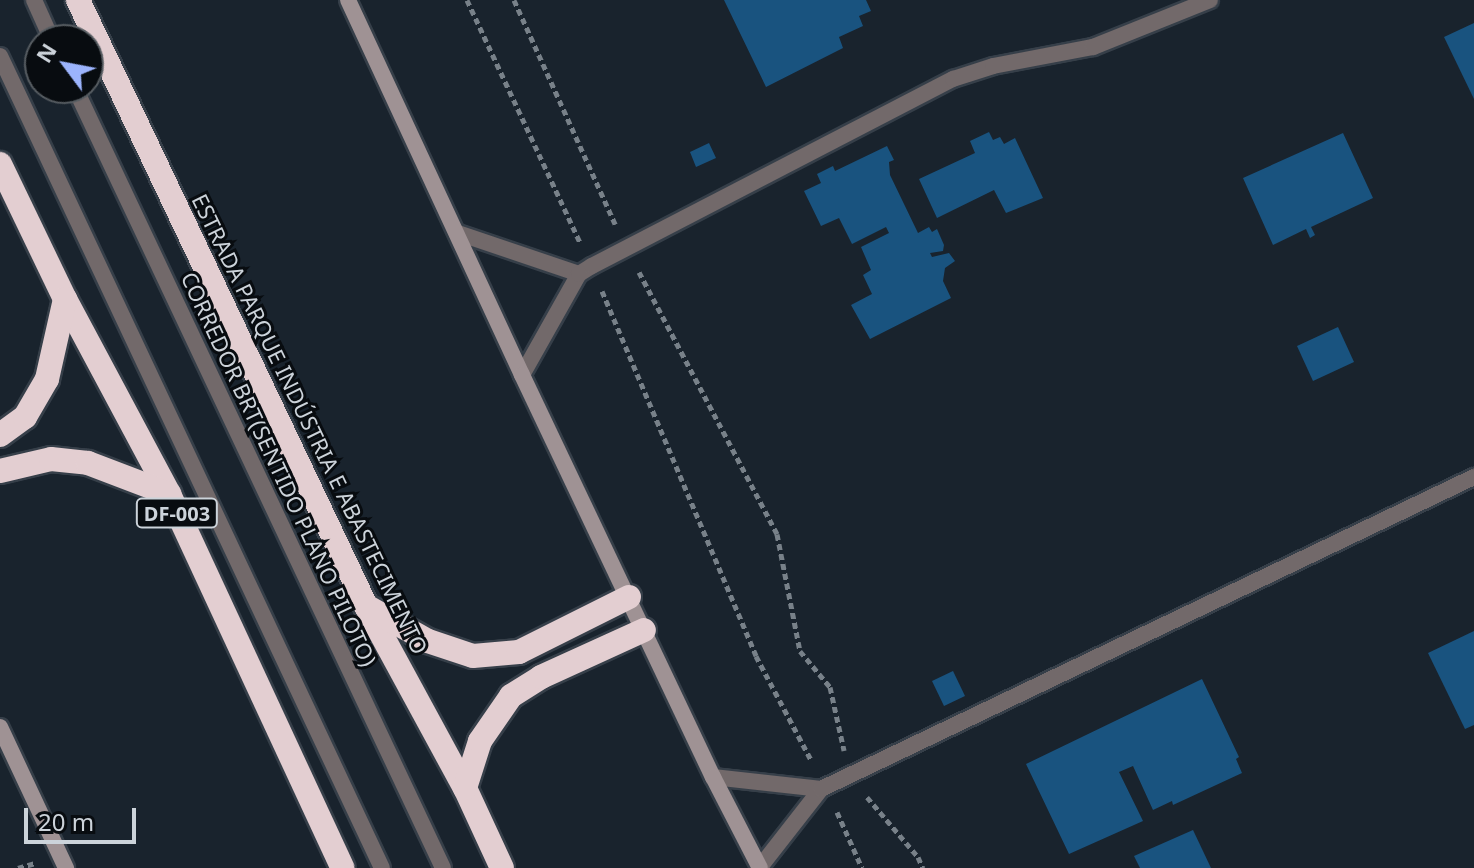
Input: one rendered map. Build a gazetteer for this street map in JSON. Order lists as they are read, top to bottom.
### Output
{
  "streets": {
    "highway": ["ESTRADA PARQUE INDÚSTRIA E ABASTECIMENTO", "DF-003"],
    "street": ["CORREDOR BRT(SENTIDO PLANO PILOTO)"]
  },
  "scale_bar": "20 m",
  "north": "top left"
}
